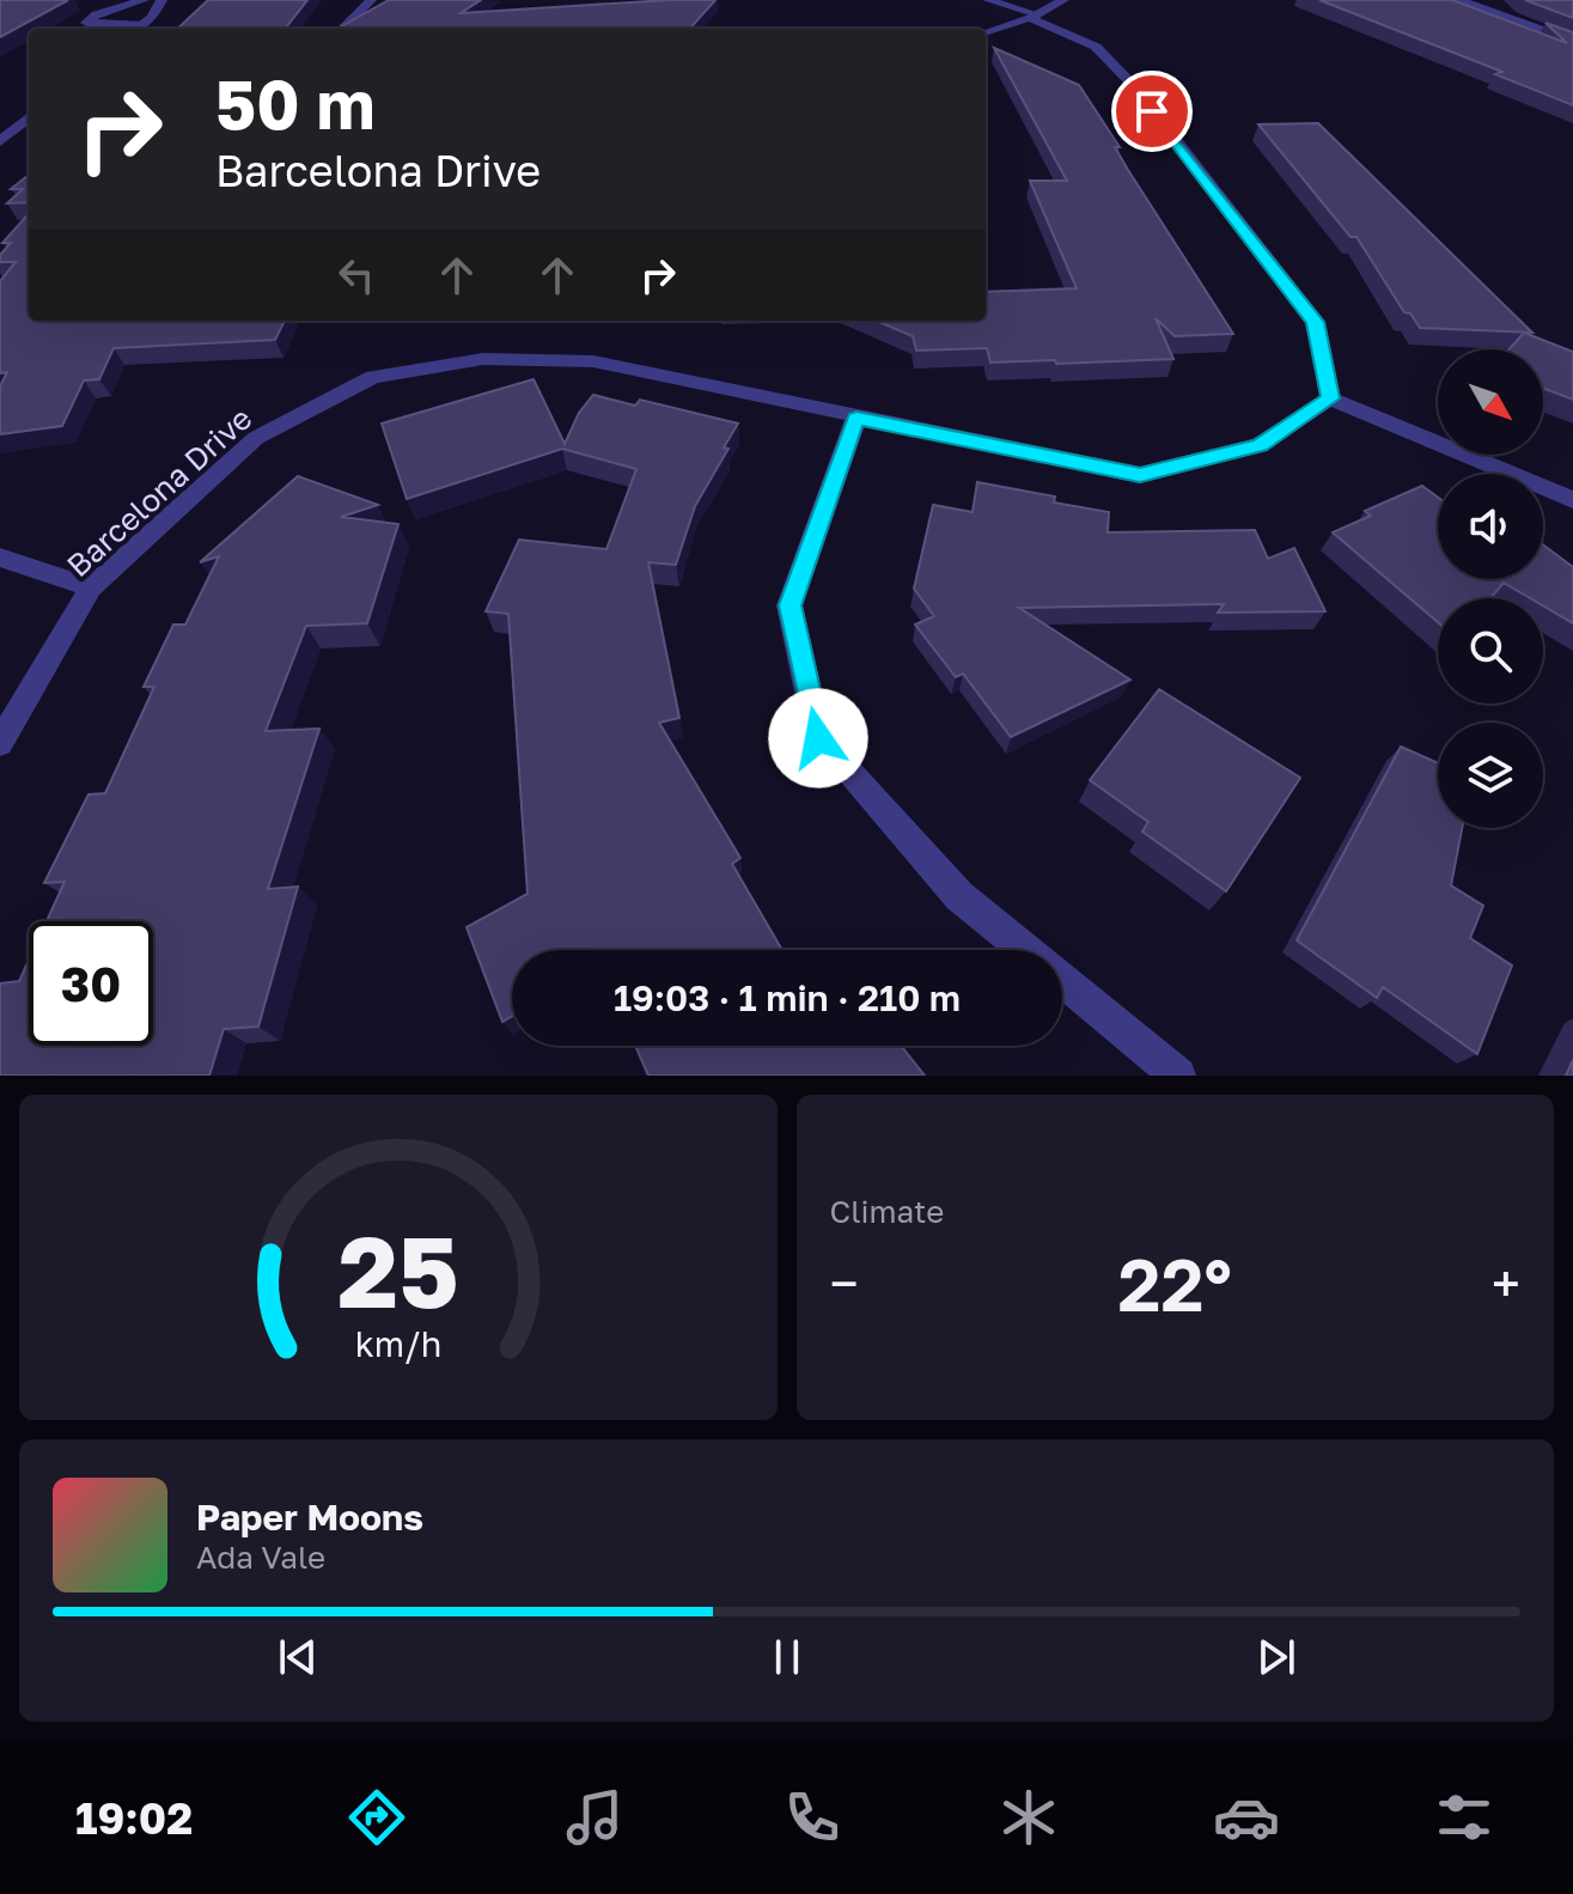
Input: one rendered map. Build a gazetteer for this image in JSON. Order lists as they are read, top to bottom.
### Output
{
  "streets": {
    "street": ["Barcelona Drive"]
  },
  "north": "bottom right",
  "page": {
    "turn": ["50 m", "Barcelona Drive"],
    "limit": "30",
    "trip": "19:03 · 1 min · 210 m",
    "tile": "Climate",
    "heat": ["−", "22°", "+"],
    "song": ["Paper Moons", "Ada Vale"],
    "tabs": "19:02",
    "gauge": ["25", "km/h"]
  }
}
